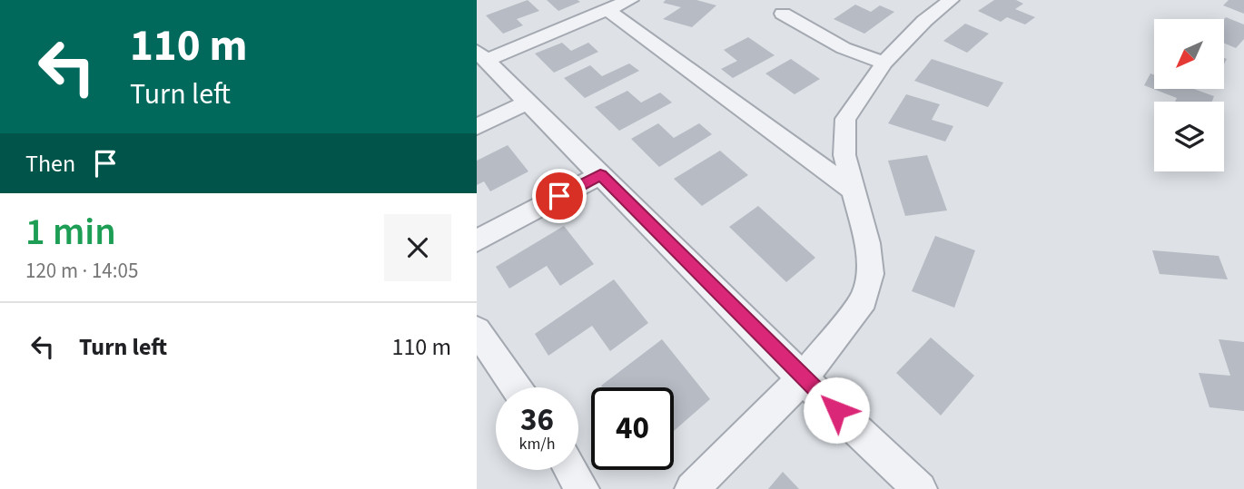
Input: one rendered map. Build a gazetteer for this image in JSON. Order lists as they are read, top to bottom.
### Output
{
  "north": "bottom left",
  "page": {
    "turn": ["110 m", "Turn left"],
    "then": "Then",
    "heading": ["1 min", "120 m · 14:05"],
    "list": [
      {
        "name": "Turn left",
        "value": "110 m"
      }
    ],
    "speed": "36 km/h",
    "limit": "40"
  }
}
